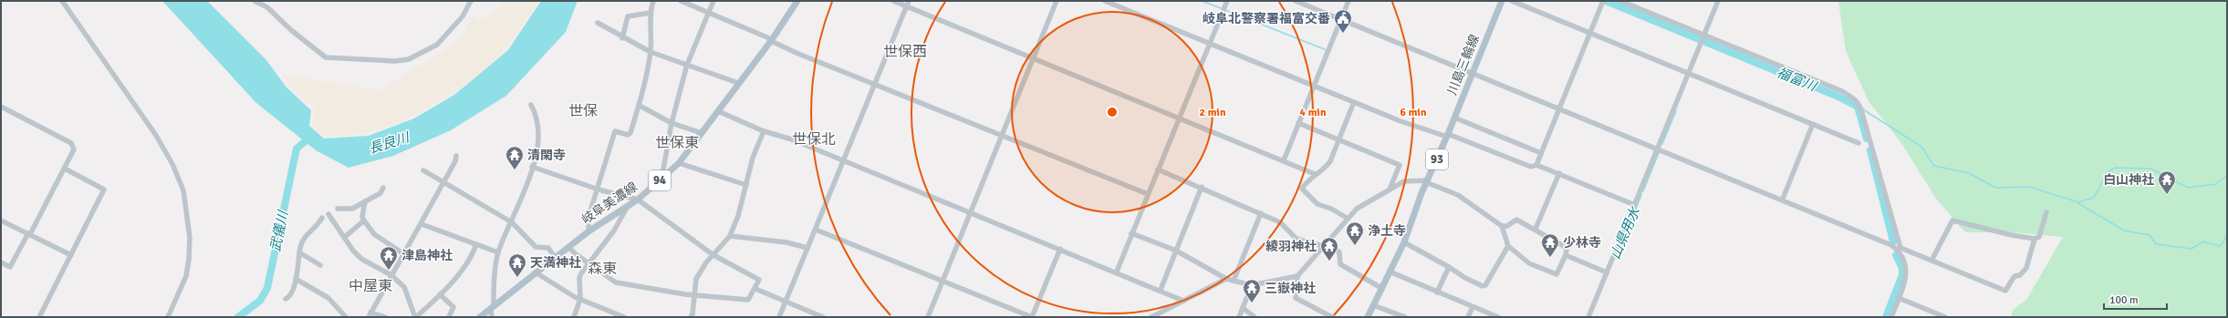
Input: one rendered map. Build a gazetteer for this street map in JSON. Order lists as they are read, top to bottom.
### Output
{
  "streets": {
    "main road": [
      "川島三輪線",
      "93",
      "94",
      "岐阜美濃線"
    ]
  },
  "districts": [
    "世保西",
    "世保",
    "世保北",
    "世保東",
    "森東",
    "中屋東"
  ],
  "water": [
    "福富川",
    "長良川",
    "武儀川",
    "山県用水"
  ],
  "places": {
    "public building": ["岐阜北警察署福富交番"],
    "temple": [
      "清閑寺",
      "白山神社",
      "浄土寺",
      "少林寺",
      "綾羽神社",
      "津島神社",
      "天満神社",
      "三嶽神社"
    ]
  },
  "scale_bar": "100 m",
  "rings": ["2 min", "4 min", "6 min"]
}
